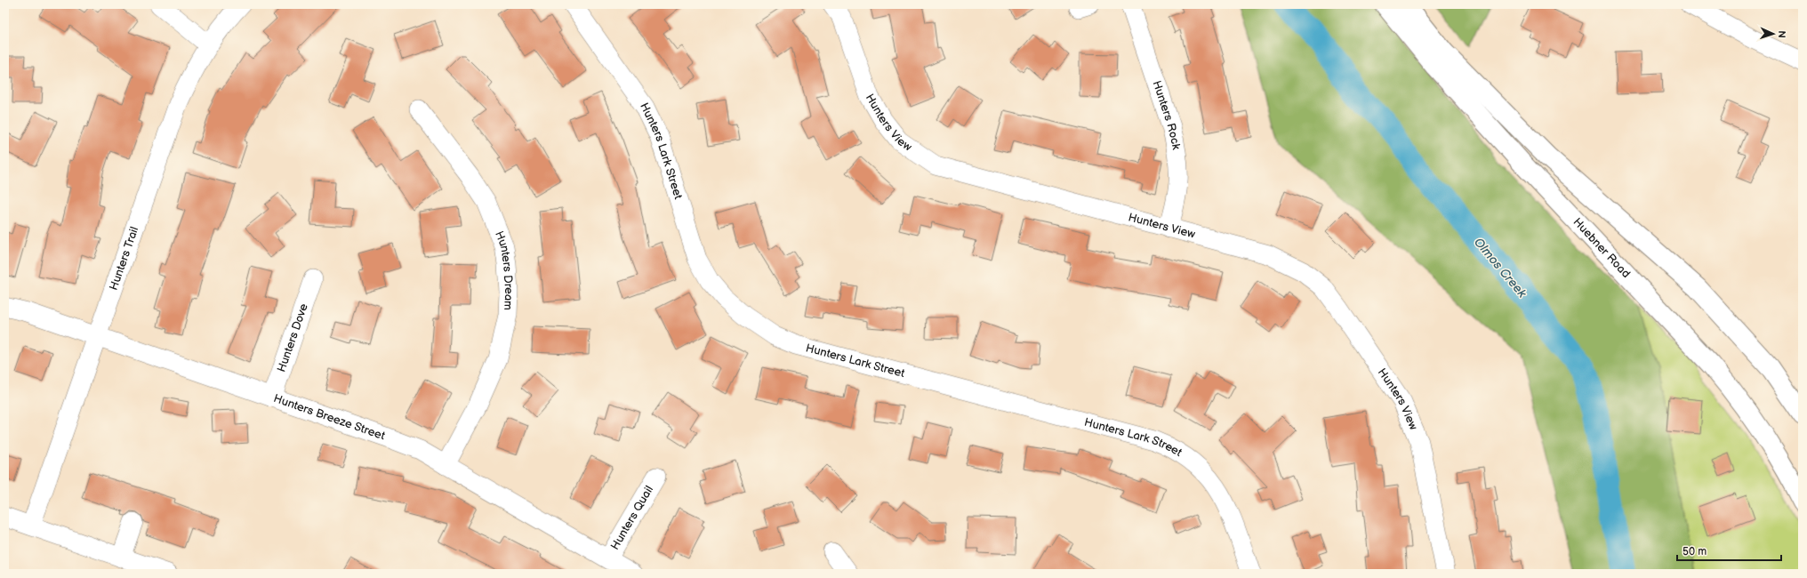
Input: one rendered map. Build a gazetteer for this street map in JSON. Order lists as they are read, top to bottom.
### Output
{
  "streets": {
    "main road": ["Huebner Road"],
    "street": [
      "Hunters Rock",
      "Hunters View",
      "Hunters Lark Street",
      "Hunters Trail",
      "Hunters Dream",
      "Hunters Dove",
      "Hunters Breeze Street",
      "Hunters Quail"
    ]
  },
  "crossings": [
    ["Hunters Rock", "Hunters View"],
    ["Hunters Trail", "Hunters Breeze Street"],
    ["Hunters Dream", "Hunters Breeze Street"],
    ["Hunters Dove", "Hunters Breeze Street"],
    ["Hunters Breeze Street", "Hunters Quail"]
  ],
  "water": ["Olmos Creek"],
  "scale_bar": "50 m",
  "north": "right"
}
